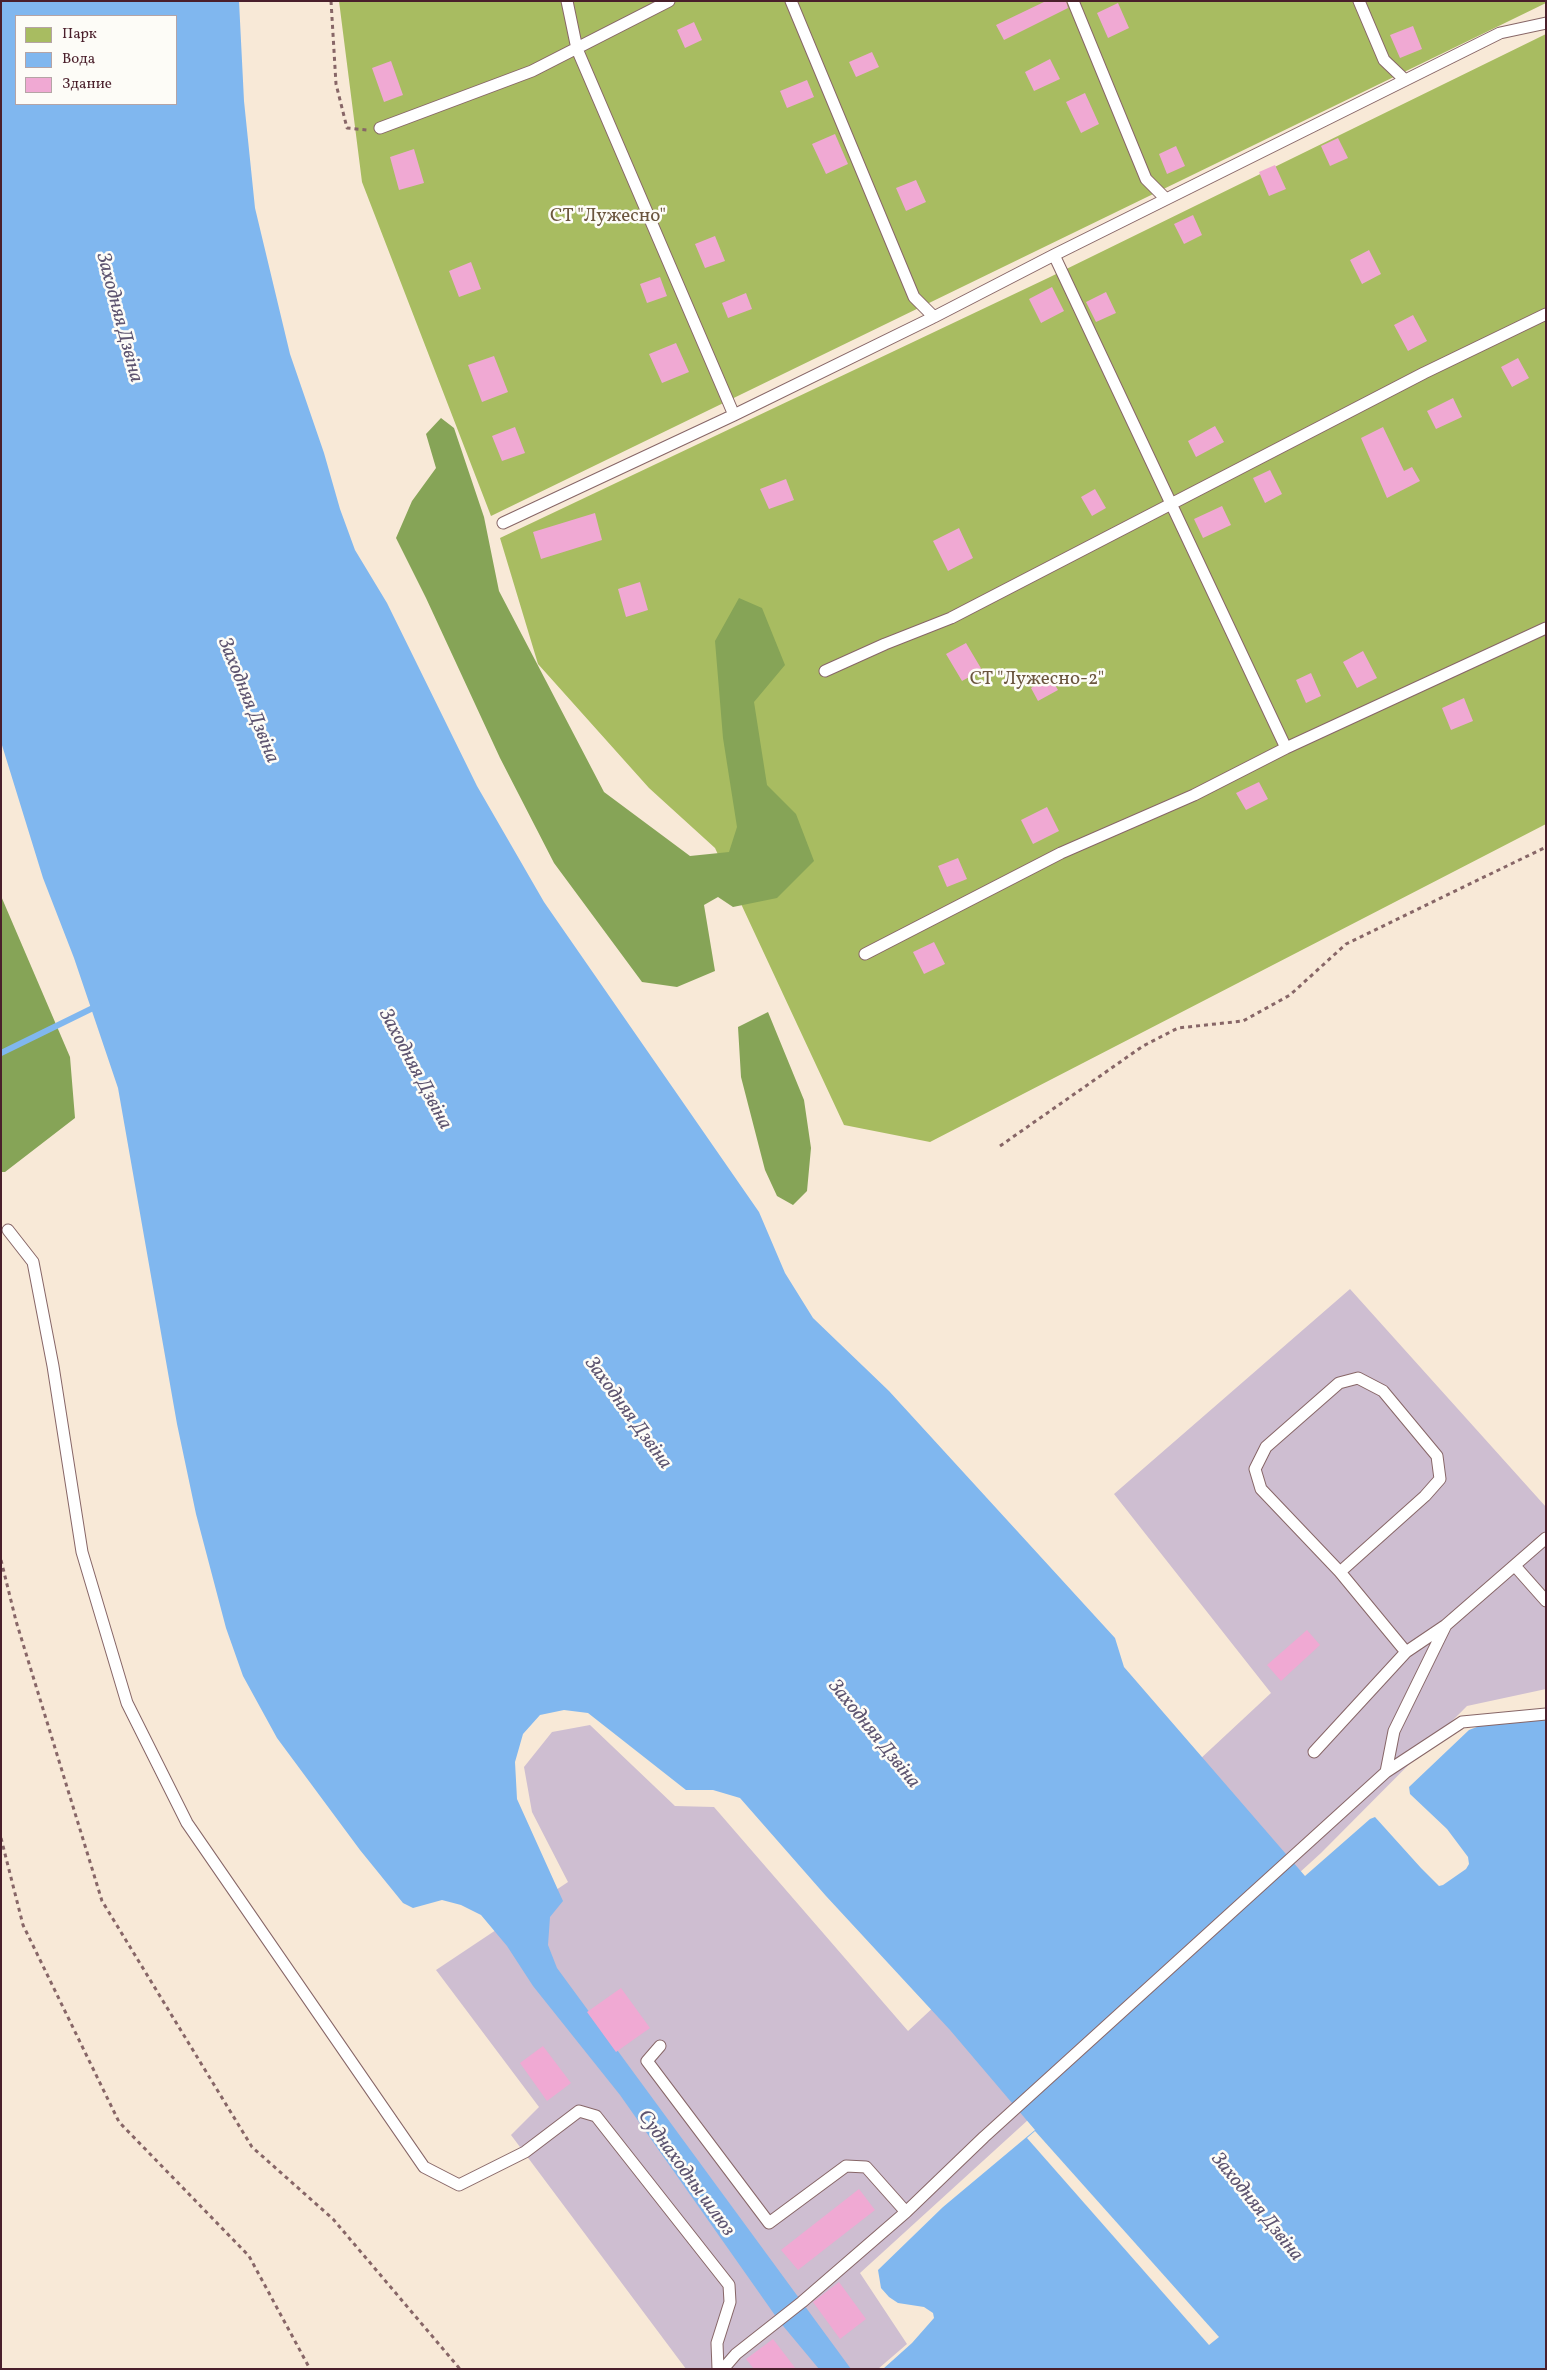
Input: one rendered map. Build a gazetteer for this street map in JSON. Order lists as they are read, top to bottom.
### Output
{
  "water": ["Заходняя Дзвіна", "Суднаходны шлюз"],
  "parks": ["СТ \"Лужесно\"", "СТ \"Лужесно-2\""],
  "legend": ["Парк", "Вода", "Здание"]
}
